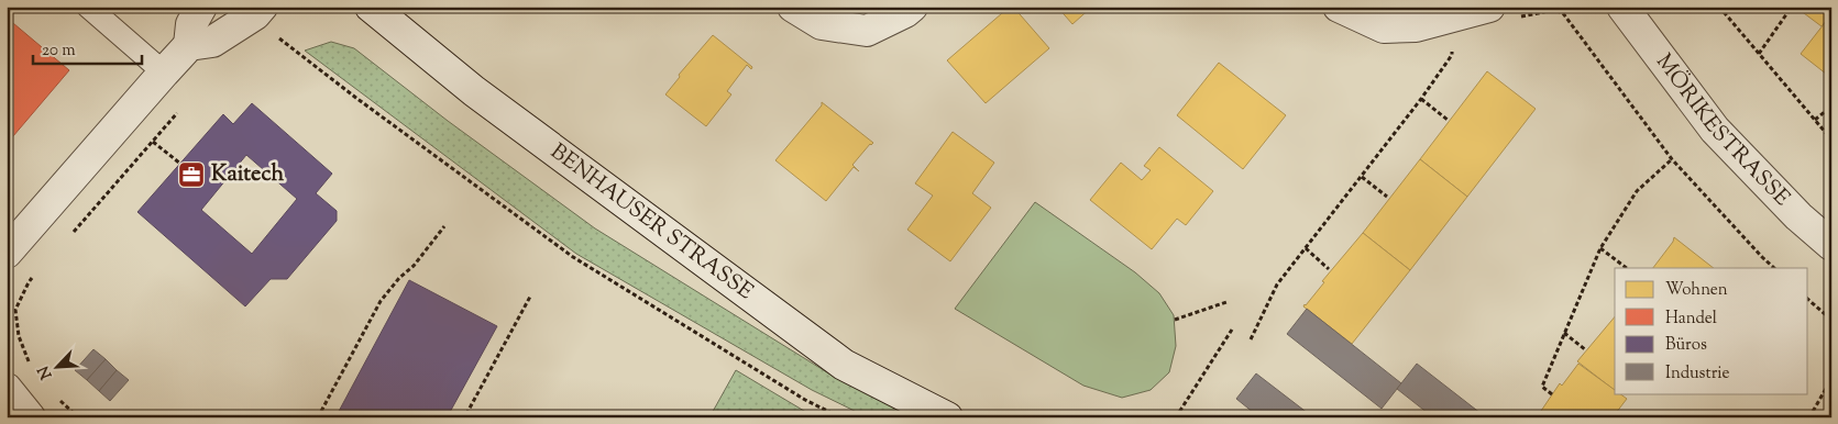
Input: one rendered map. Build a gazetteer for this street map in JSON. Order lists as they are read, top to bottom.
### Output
{
  "streets": {
    "street": ["MÖRIKESTRASSE", "BENHAUSER STRASSE"]
  },
  "places": {
    "office": ["Kaitech"]
  },
  "legend": [
    "Wohnen",
    "Handel",
    "Büros",
    "Industrie"
  ],
  "scale_bar": "20 m",
  "north": "bottom left"
}
